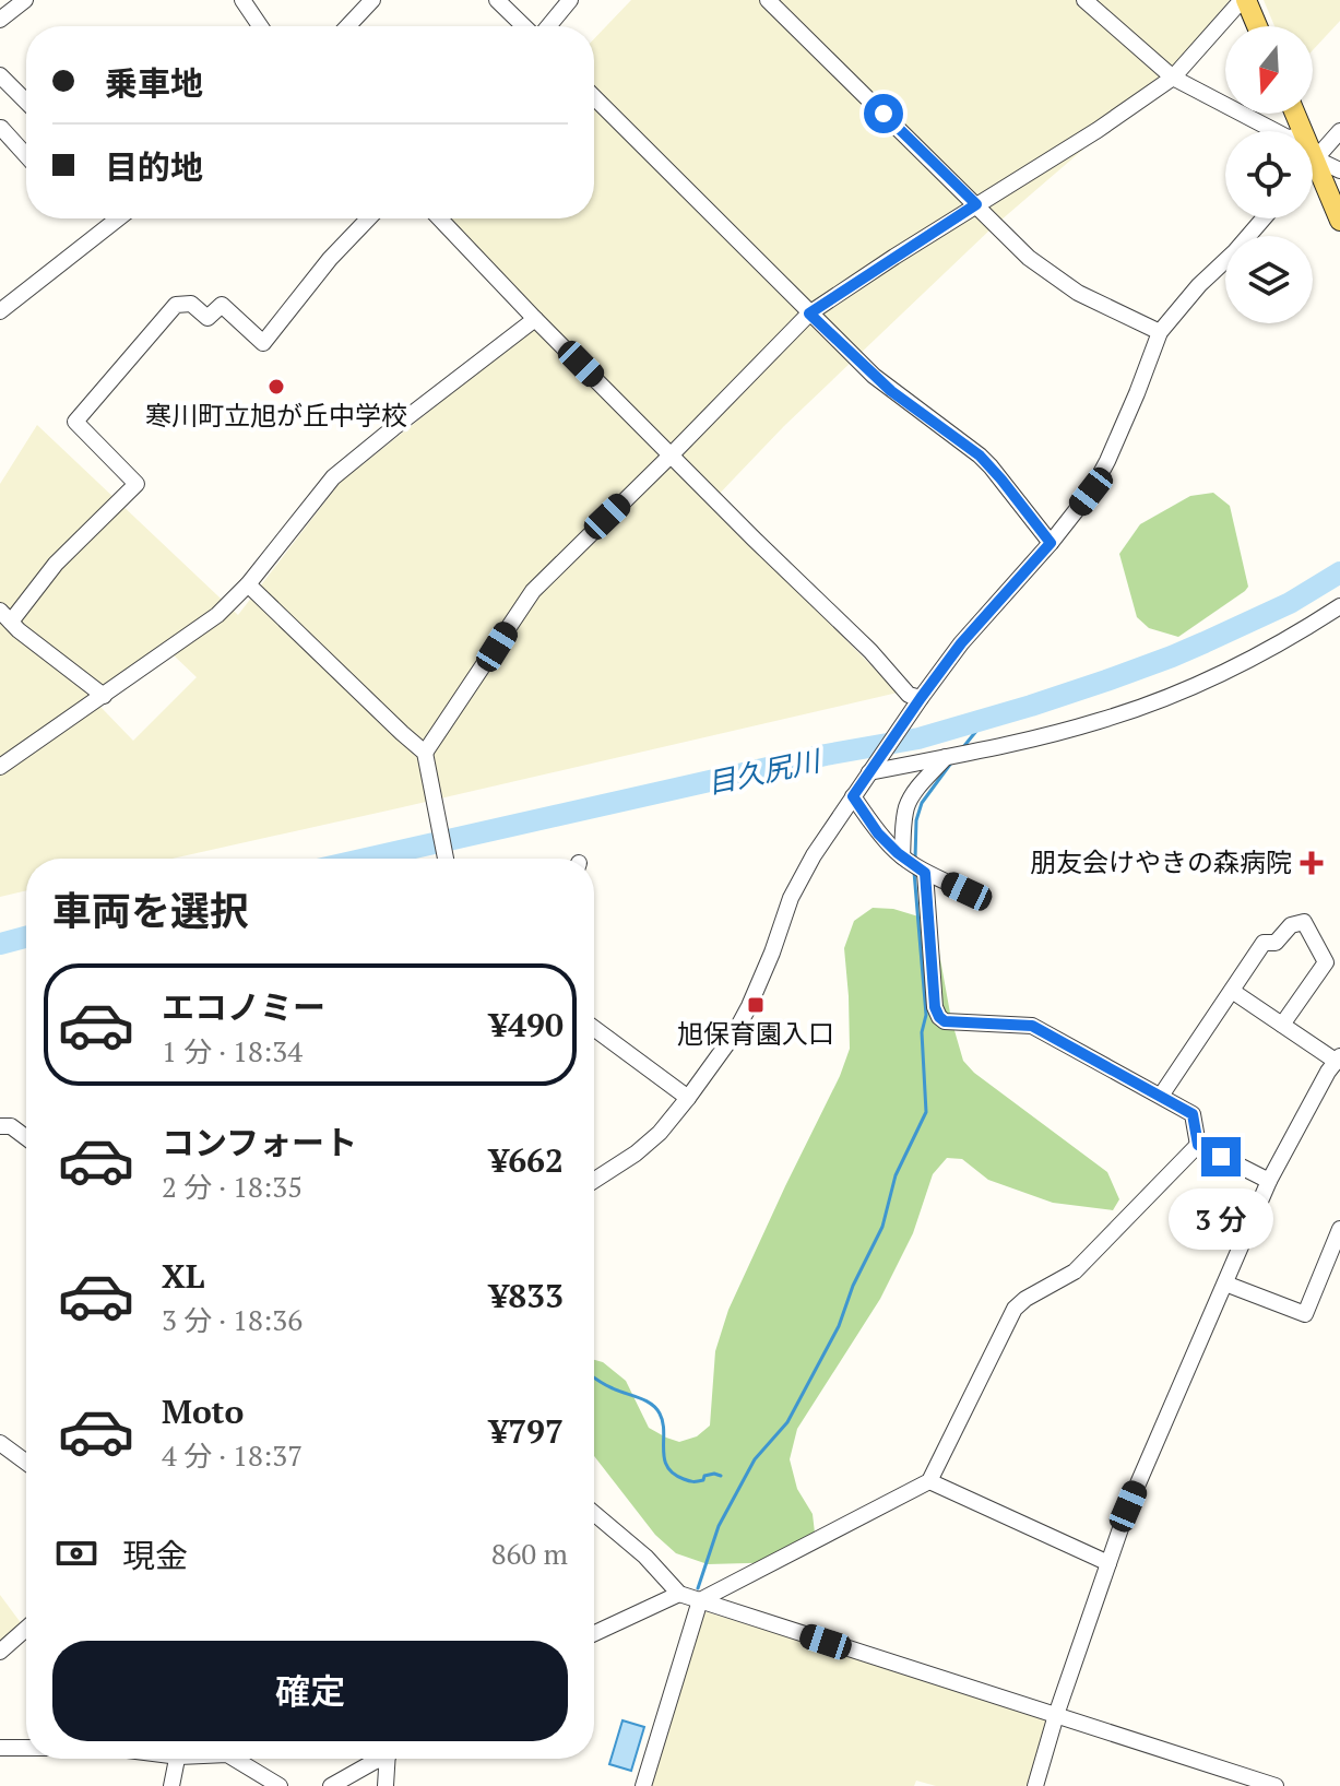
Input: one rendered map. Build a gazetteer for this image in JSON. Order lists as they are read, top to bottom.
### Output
{
  "water": ["目久尻川"],
  "places": {
    "other": ["寒川町立旭が丘中学校"],
    "health": ["朋友会けやきの森病院"],
    "transit": ["旭保育園入口"]
  },
  "north": "bottom",
  "page": {
    "banner": ["乗車地", "目的地"],
    "heading": "車両を選択",
    "list": [
      {
        "name": "エコノミー",
        "note": "1 分 · 18:34",
        "value": "¥490"
      },
      {
        "name": "コンフォート",
        "note": "2 分 · 18:35",
        "value": "¥662"
      },
      {
        "name": "XL",
        "note": "3 分 · 18:36",
        "value": "¥833"
      },
      {
        "name": "Moto",
        "note": "4 分 · 18:37",
        "value": "¥797"
      }
    ],
    "bubble": "3 分",
    "pay": ["現金", "860 m"],
    "buttons": "確定"
  }
}
